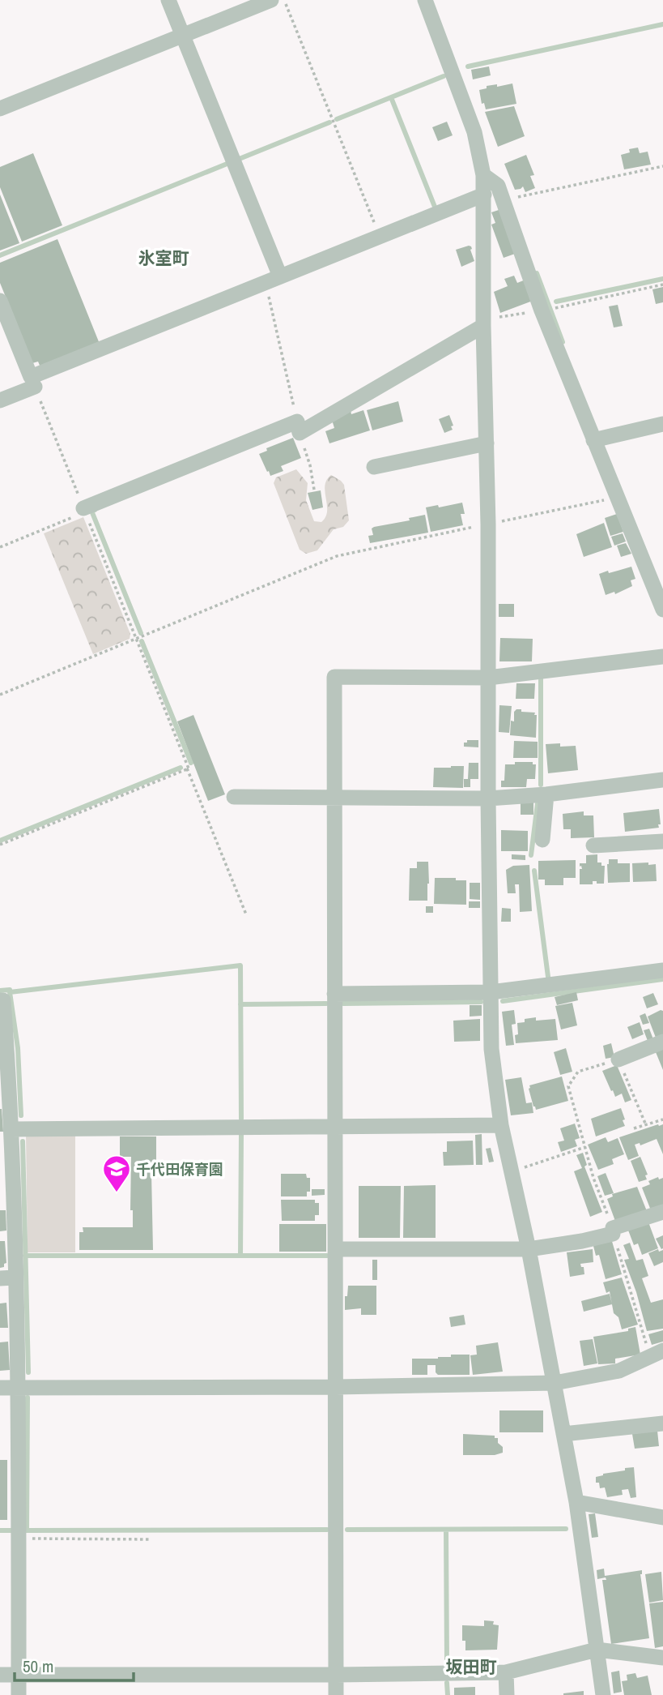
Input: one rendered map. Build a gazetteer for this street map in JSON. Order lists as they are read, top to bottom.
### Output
{
  "districts": ["氷室町", "坂田町"],
  "places": {
    "school or university": ["千代田保育園"]
  },
  "scale_bar": "50 m"
}
